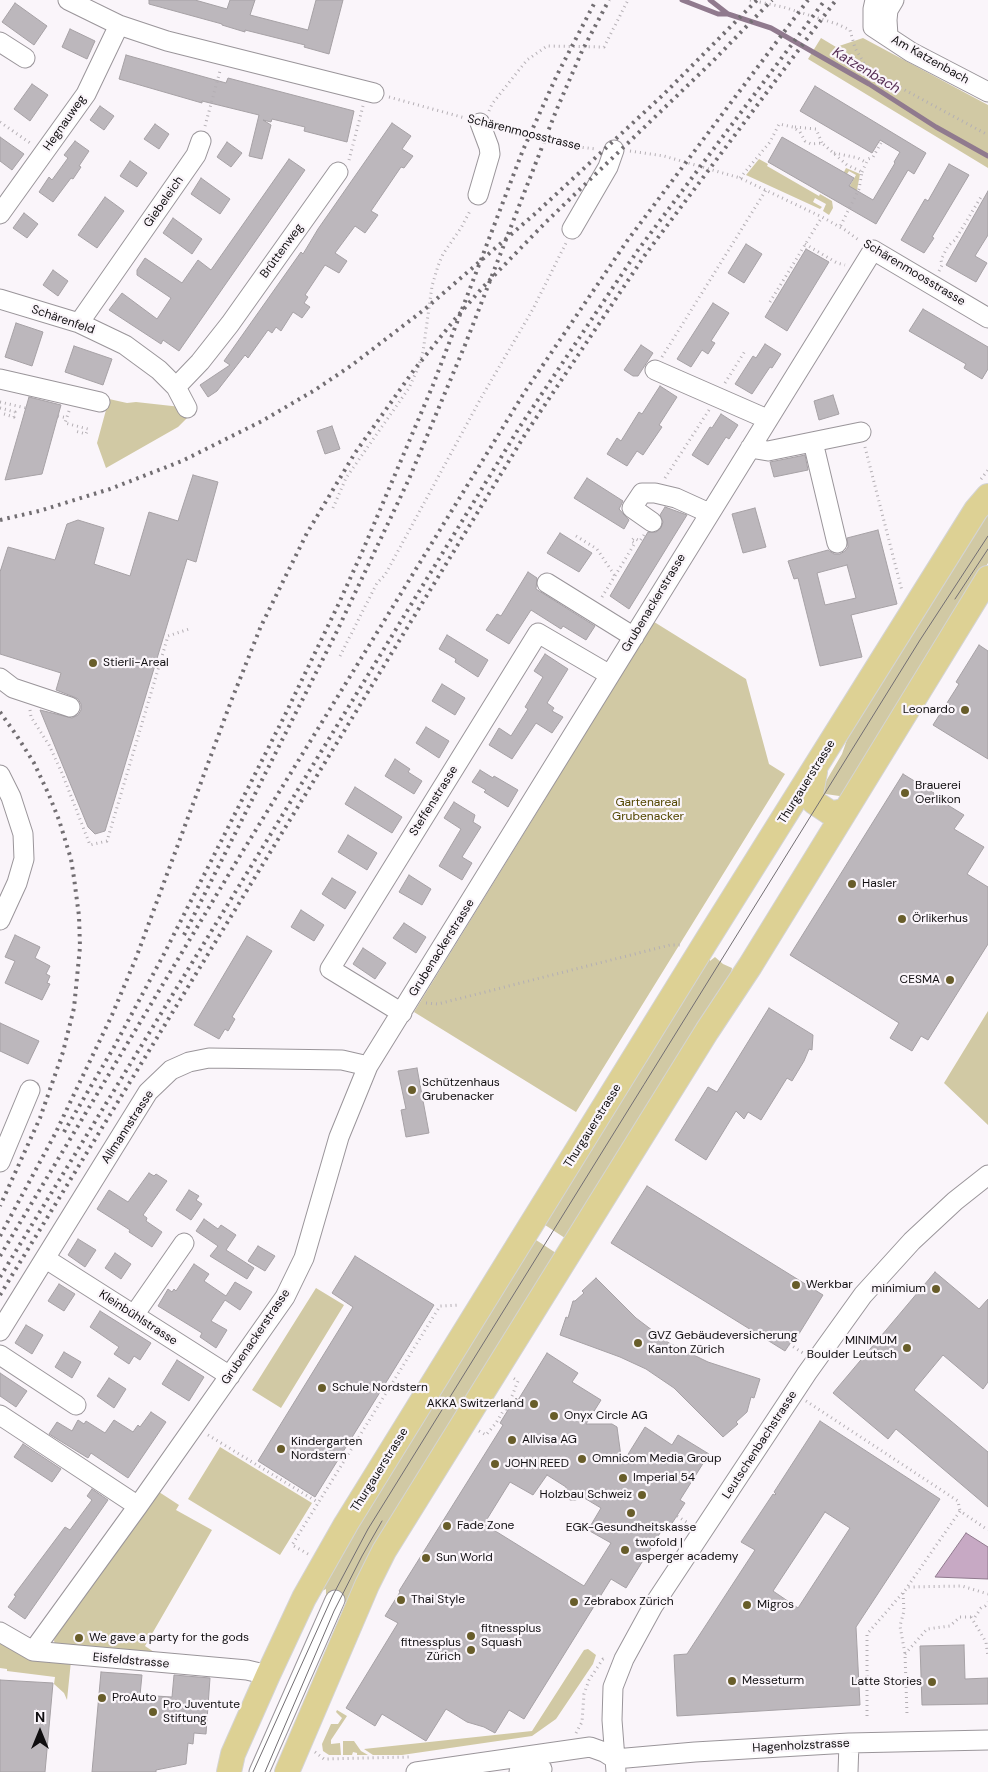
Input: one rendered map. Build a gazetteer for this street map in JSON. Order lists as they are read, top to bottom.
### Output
{
  "streets": {
    "main road": ["Thurgauerstrasse"],
    "street": [
      "Am Katzenbach",
      "Hegnauweg",
      "Schärenmoosstrasse",
      "Giebeleich",
      "Brüttenweg",
      "Schärenfeld",
      "Grubenackerstrasse",
      "Steffenstrasse",
      "Allmannstrasse",
      "Kleinbühlstrasse",
      "Leutschenbachstrasse",
      "Eisfeldstrasse",
      "Hagenholzstrasse"
    ]
  },
  "crossings": [
    ["Schärenmoosstrasse", "Grubenackerstrasse"],
    ["Giebeleich", "Schärenfeld"],
    ["Brüttenweg", "Schärenfeld"],
    ["Grubenackerstrasse", "Steffenstrasse"],
    ["Grubenackerstrasse", "Allmannstrasse"],
    ["Grubenackerstrasse", "Kleinbühlstrasse"],
    ["Grubenackerstrasse", "Eisfeldstrasse"],
    ["Thurgauerstrasse", "Eisfeldstrasse"],
    ["Allmannstrasse", "Kleinbühlstrasse"],
    ["Leutschenbachstrasse", "Hagenholzstrasse"]
  ],
  "water": ["Katzenbach"],
  "parks": ["Gartenareal Grubenacker"],
  "places": [
    "Stierli-Areal",
    "Leonardo",
    "Brauerei Oerlikon",
    "Hasler",
    "Örlikerhus",
    "CESMA",
    "Schützenhaus Grubenacker",
    "Werkbar",
    "minimium",
    "GVZ Gebäudeversicherung Kanton Zürich",
    "MINIMUM Boulder Leutsch",
    "Schule Nordstern",
    "AKKA Switzerland",
    "Onyx Circle AG",
    "Allvisa AG",
    "Kindergarten Nordstern",
    "Omnicom Media Group",
    "JOHN REED",
    "Imperial 54",
    "Holzbau Schweiz",
    "EGK-Gesundheitskasse",
    "Fade Zone",
    "twofold | asperger academy",
    "Sun World",
    "Thai Style",
    "Zebrabox Zürich",
    "Migros",
    "fitnessplus Squash",
    "We gave a party for the gods",
    "fitnessplus Zürich",
    "Messeturm",
    "Latte Stories",
    "ProAuto",
    "Pro Juventute Stiftung"
  ],
  "north": "top"
}
